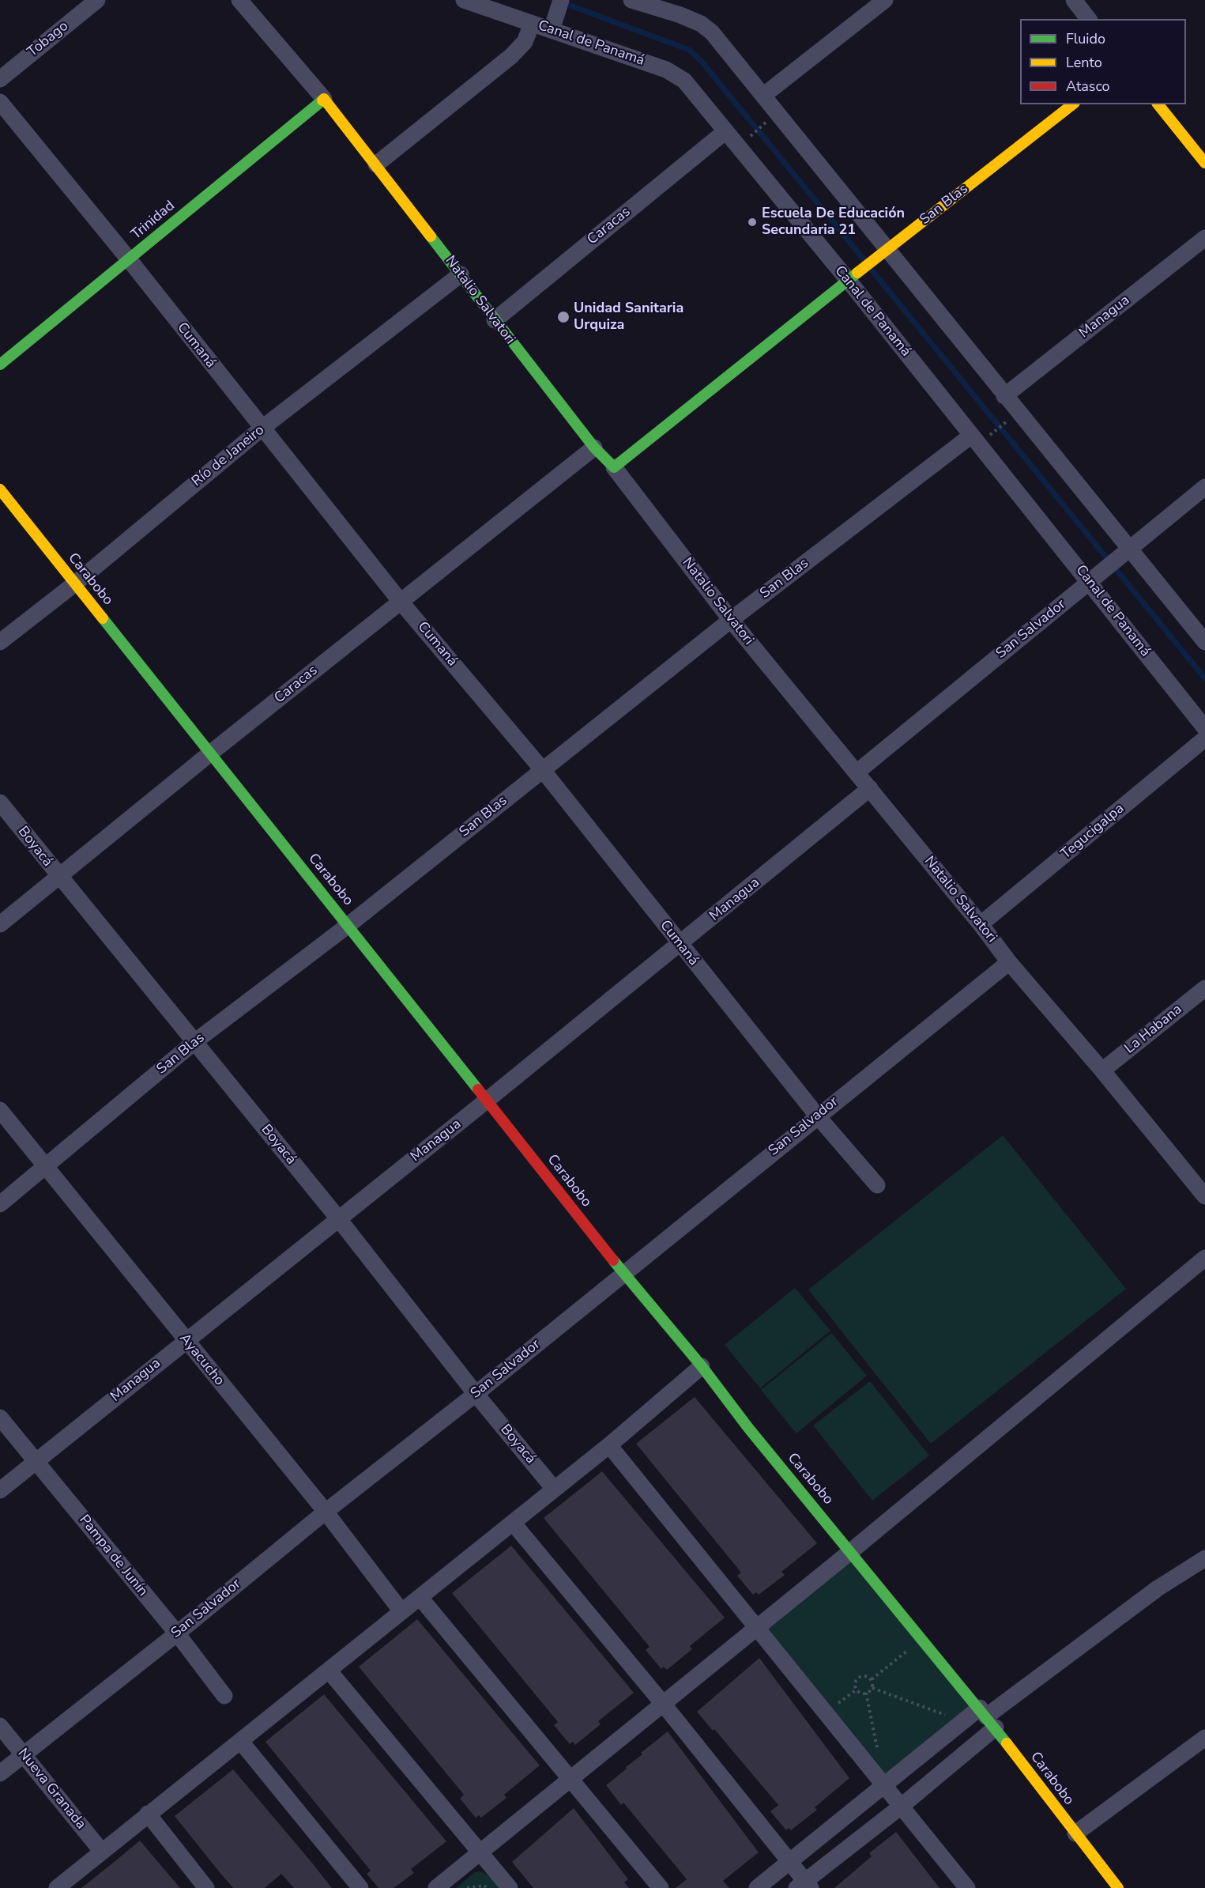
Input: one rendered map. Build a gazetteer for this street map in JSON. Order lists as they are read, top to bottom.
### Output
{
  "streets": {
    "street": [
      "Tobago",
      "Canal de Panamá",
      "San Blas",
      "Trinidad",
      "Caracas",
      "Natalio Salvatori",
      "Managua",
      "Cumaná",
      "Río de Janeiro",
      "Carabobo",
      "San Salvador",
      "Tegucigalpa",
      "Boyacá",
      "La Habana",
      "Ayacucho",
      "Pampa de Junín",
      "Nueva Granada"
    ]
  },
  "crossings": [
    ["Canal de Panamá", "San Blas"],
    ["Canal de Panamá", "Caracas"],
    ["Canal de Panamá", "San Salvador"],
    ["San Blas", "Natalio Salvatori"],
    ["San Blas", "Cumaná"],
    ["San Blas", "Carabobo"],
    ["San Blas", "Boyacá"],
    ["San Blas", "Ayacucho"],
    ["Trinidad", "Natalio Salvatori"],
    ["Trinidad", "Cumaná"],
    ["Caracas", "Natalio Salvatori"],
    ["Caracas", "Cumaná"],
    ["Caracas", "Carabobo"],
    ["Caracas", "Boyacá"],
    ["Natalio Salvatori", "Managua"],
    ["Natalio Salvatori", "Río de Janeiro"],
    ["Natalio Salvatori", "San Salvador"],
    ["Natalio Salvatori", "Tegucigalpa"],
    ["Natalio Salvatori", "La Habana"],
    ["Managua", "Cumaná"],
    ["Managua", "Carabobo"],
    ["Managua", "Boyacá"],
    ["Managua", "Ayacucho"],
    ["Managua", "Pampa de Junín"],
    ["Cumaná", "Río de Janeiro"],
    ["Cumaná", "San Salvador"],
    ["Río de Janeiro", "Carabobo"],
    ["Carabobo", "San Salvador"],
    ["San Salvador", "Boyacá"],
    ["San Salvador", "Ayacucho"],
    ["San Salvador", "Pampa de Junín"],
    ["San Salvador", "Nueva Granada"]
  ],
  "places": ["Escuela De Educación Secundaria 21", "Unidad Sanitaria Urquiza"],
  "legend": ["Fluido", "Lento", "Atasco"]
}
